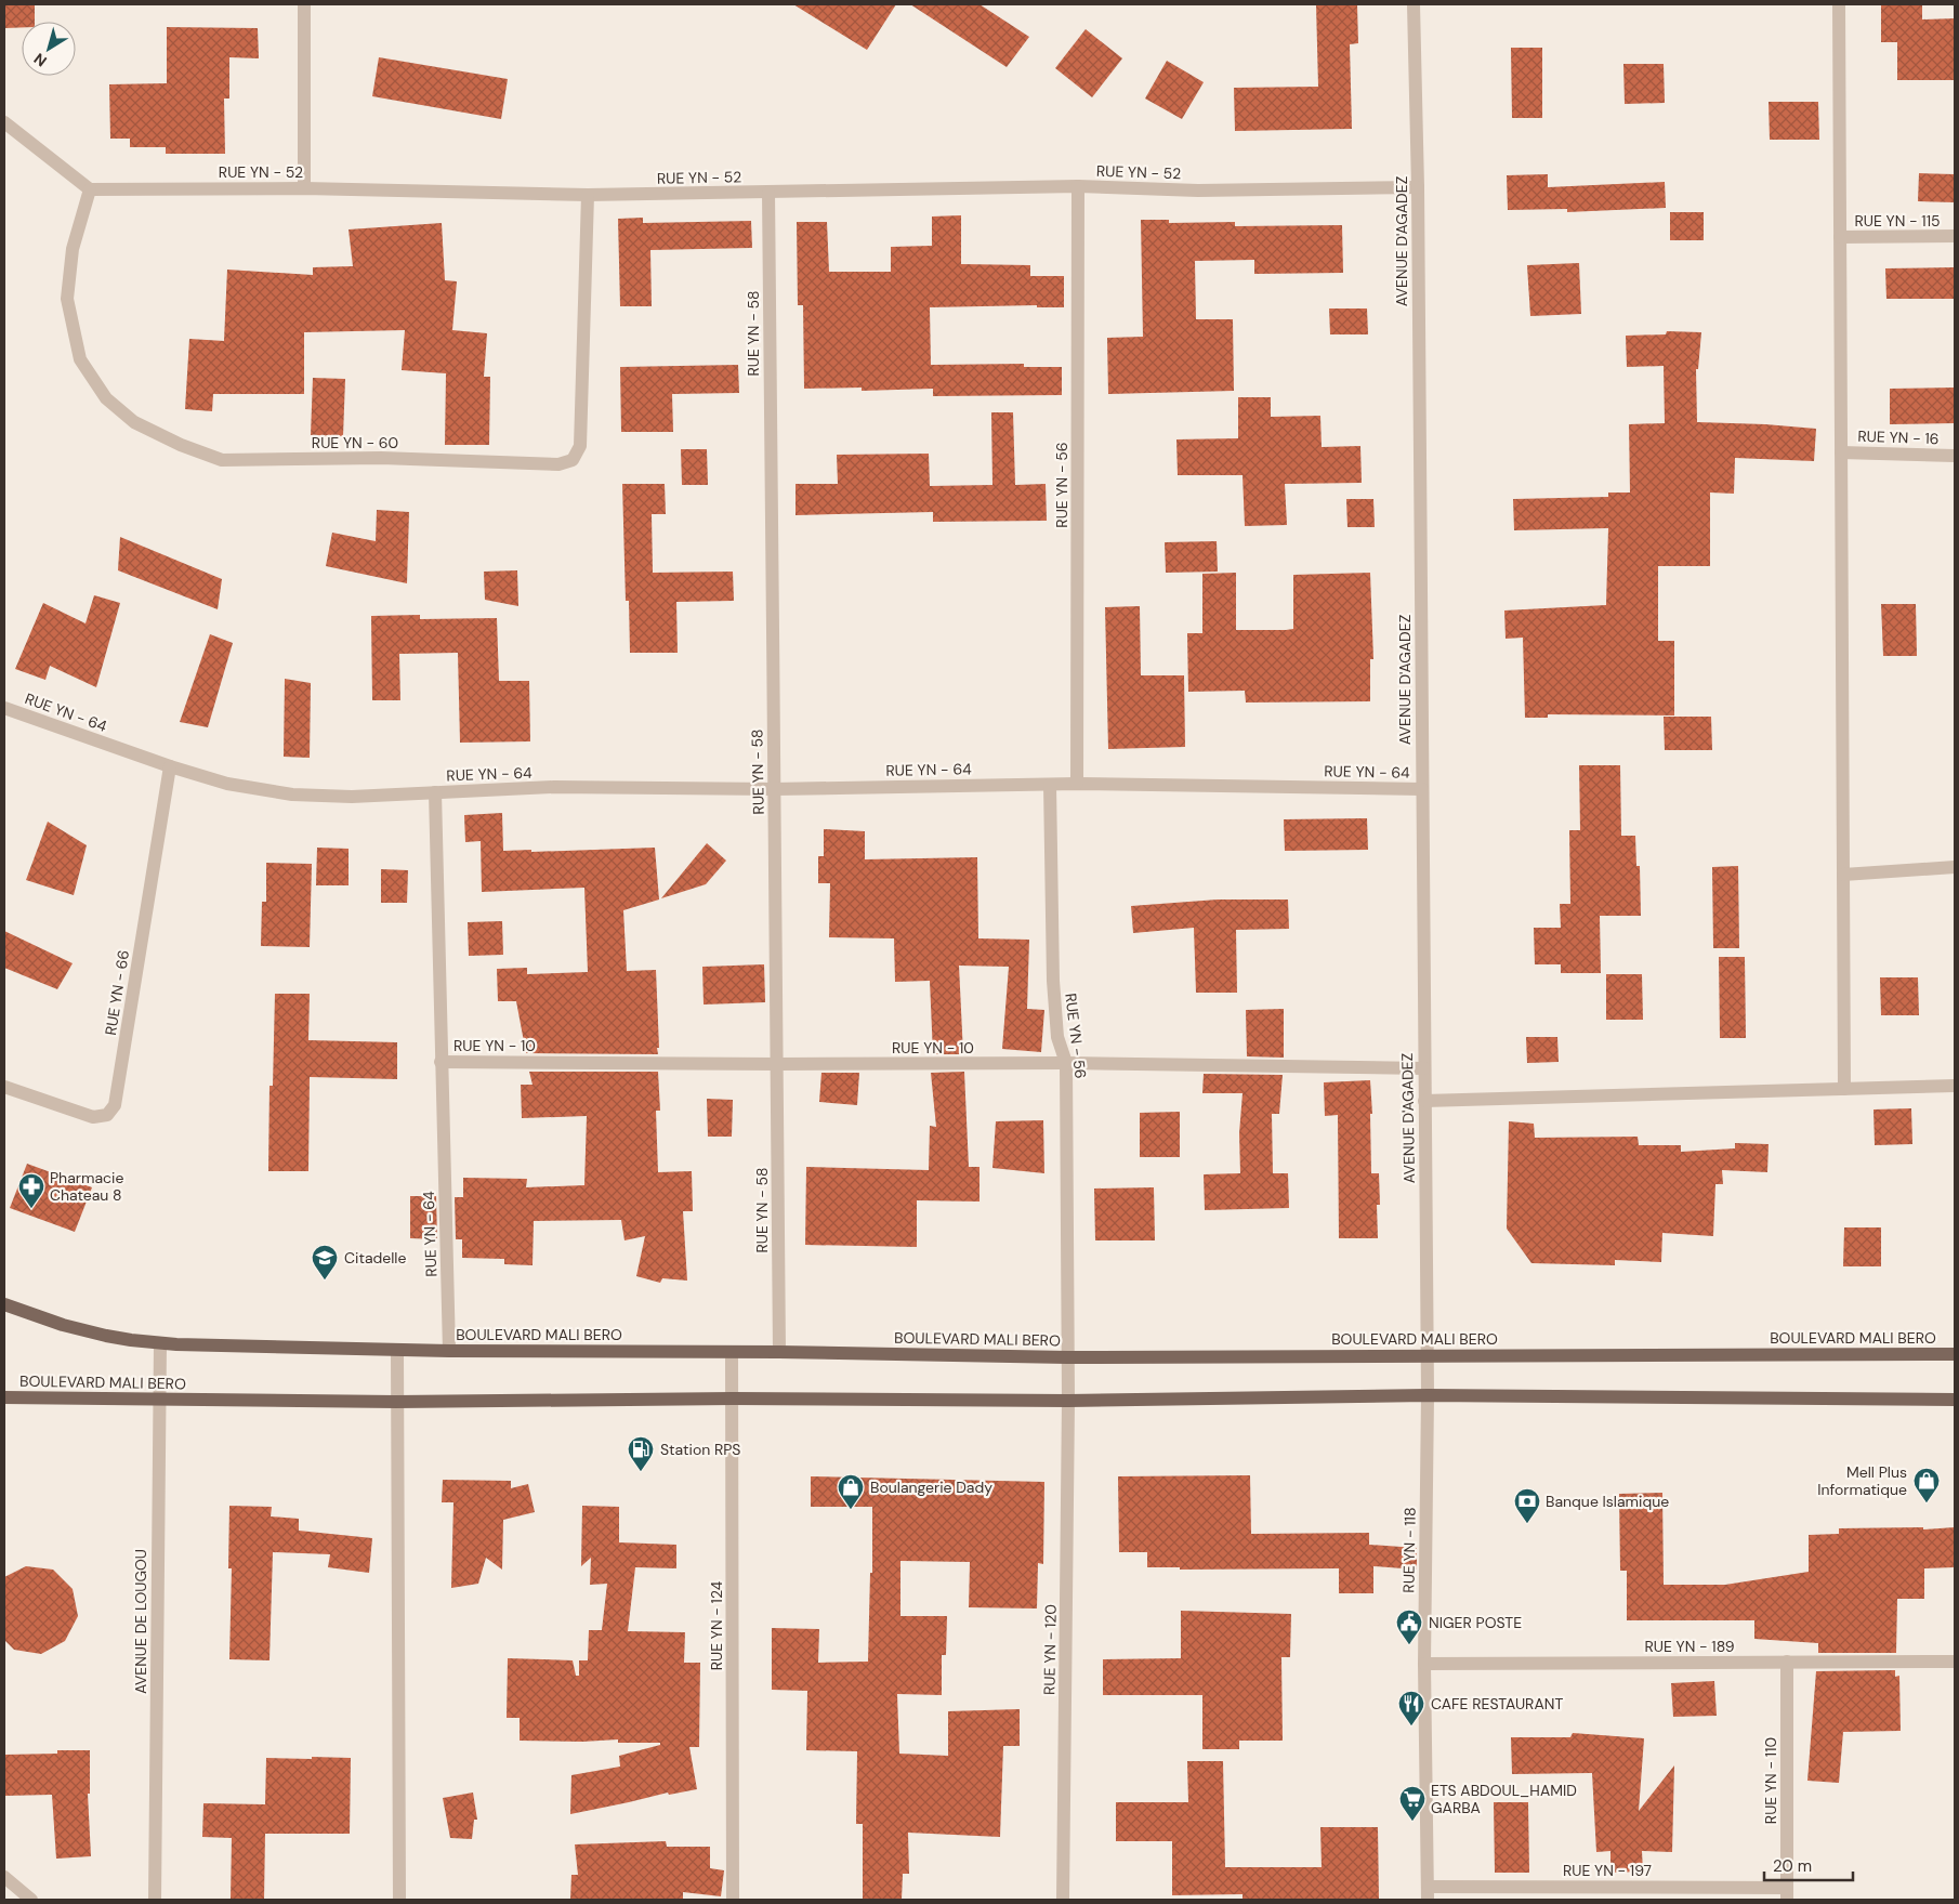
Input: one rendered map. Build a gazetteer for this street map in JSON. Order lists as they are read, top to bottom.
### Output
{
  "streets": {
    "main road": ["BOULEVARD MALI BERO"],
    "street": [
      "RUE YN - 52",
      "RUE YN - 115",
      "AVENUE D'AGADEZ",
      "RUE YN - 58",
      "RUE YN - 16",
      "RUE YN - 60",
      "RUE YN - 56",
      "RUE YN - 64",
      "RUE YN - 66",
      "RUE YN - 10",
      "RUE YN - 118",
      "AVENUE DE LOUGOU",
      "RUE YN - 124",
      "RUE YN - 189",
      "RUE YN - 120",
      "RUE YN - 110",
      "RUE YN - 197"
    ]
  },
  "crossings": [
    ["RUE YN - 52", "AVENUE D'AGADEZ"],
    ["RUE YN - 52", "RUE YN - 58"],
    ["RUE YN - 52", "RUE YN - 60"],
    ["RUE YN - 52", "RUE YN - 56"],
    ["AVENUE D'AGADEZ", "RUE YN - 64"],
    ["AVENUE D'AGADEZ", "RUE YN - 10"],
    ["AVENUE D'AGADEZ", "BOULEVARD MALI BERO"],
    ["AVENUE D'AGADEZ", "RUE YN - 118"],
    ["RUE YN - 58", "RUE YN - 64"],
    ["RUE YN - 58", "RUE YN - 10"],
    ["RUE YN - 58", "BOULEVARD MALI BERO"],
    ["RUE YN - 56", "RUE YN - 64"],
    ["RUE YN - 56", "RUE YN - 10"],
    ["RUE YN - 56", "BOULEVARD MALI BERO"],
    ["RUE YN - 56", "RUE YN - 120"],
    ["RUE YN - 64", "RUE YN - 66"],
    ["RUE YN - 64", "RUE YN - 10"],
    ["RUE YN - 64", "BOULEVARD MALI BERO"],
    ["BOULEVARD MALI BERO", "RUE YN - 118"],
    ["BOULEVARD MALI BERO", "AVENUE DE LOUGOU"],
    ["BOULEVARD MALI BERO", "RUE YN - 124"],
    ["BOULEVARD MALI BERO", "RUE YN - 120"],
    ["RUE YN - 118", "RUE YN - 189"],
    ["RUE YN - 118", "RUE YN - 197"],
    ["RUE YN - 189", "RUE YN - 110"],
    ["RUE YN - 110", "RUE YN - 197"]
  ],
  "places": {
    "pharmacy": ["Pharmacie Chateau 8"],
    "school or university": ["Citadelle"],
    "fuel station": ["Station RPS"],
    "shop": ["Mell Plus Informatique", "Boulangerie Dady"],
    "bank": ["Banque Islamique"],
    "public building": ["NIGER POSTE"],
    "restaurant": ["CAFE RESTAURANT"],
    "supermarket": ["ETS ABDOUL_HAMID GARBA"]
  },
  "scale_bar": "20 m",
  "north": "bottom left"
}
